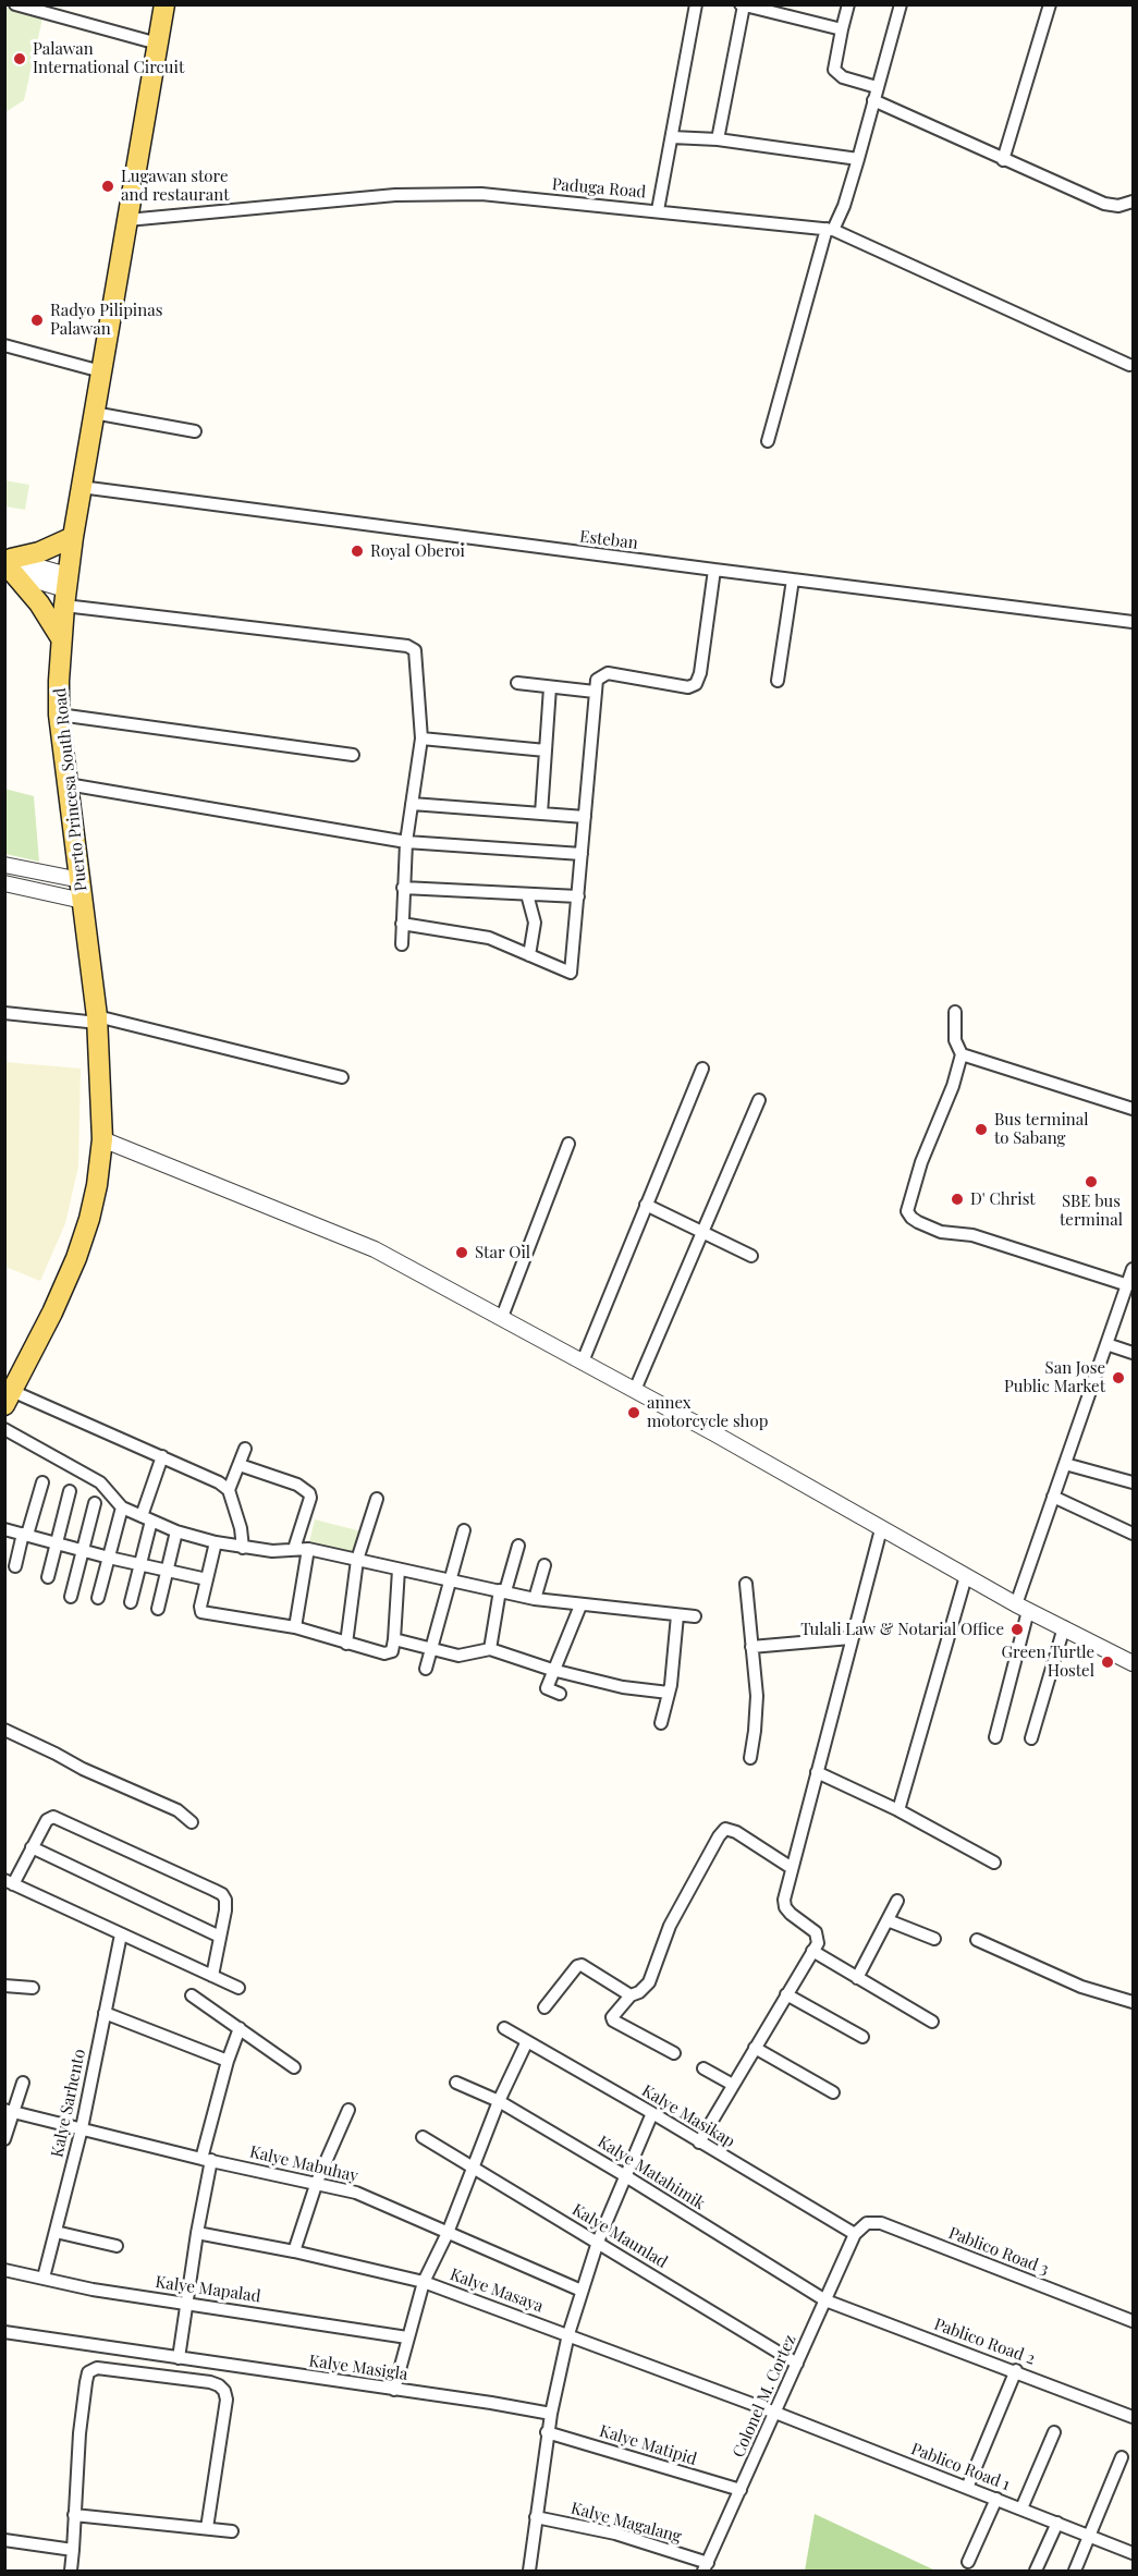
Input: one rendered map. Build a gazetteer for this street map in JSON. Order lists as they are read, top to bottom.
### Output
{
  "streets": {
    "main road": ["Puerto Princesa South Road"],
    "street": [
      "Paduga Road",
      "Esteban",
      "Kalye Sarhento",
      "Kalye Masikap",
      "Kalye Mabuhay",
      "Kalye Matahimik",
      "Kalye Maunlad",
      "Pablico Road 3",
      "Kalye Mapalad",
      "Kalye Masaya",
      "Pablico Road 2",
      "Kalye Masigla",
      "Colonel M. Cortez",
      "Kalye Matipid",
      "Pablico Road 1",
      "Kalye Magalang"
    ]
  },
  "crossings": [
    ["Paduga Road", "Puerto Princesa South Road"],
    ["Esteban", "Puerto Princesa South Road"],
    ["Kalye Sarhento", "Kalye Mabuhay"],
    ["Kalye Sarhento", "Kalye Mapalad"],
    ["Kalye Masikap", "Pablico Road 3"],
    ["Kalye Masikap", "Colonel M. Cortez"],
    ["Kalye Matahimik", "Pablico Road 2"],
    ["Kalye Matahimik", "Colonel M. Cortez"],
    ["Kalye Maunlad", "Colonel M. Cortez"],
    ["Pablico Road 3", "Colonel M. Cortez"],
    ["Kalye Masaya", "Colonel M. Cortez"],
    ["Kalye Masaya", "Pablico Road 1"],
    ["Pablico Road 2", "Colonel M. Cortez"],
    ["Colonel M. Cortez", "Kalye Matipid"],
    ["Colonel M. Cortez", "Pablico Road 1"],
    ["Colonel M. Cortez", "Kalye Magalang"]
  ],
  "places": [
    "Palawan International Circuit",
    "Lugawan store and restaurant",
    "Radyo Pilipinas Palawan",
    "Royal Oberoi",
    "Bus terminal to Sabang",
    "SBE bus terminal",
    "D' Christ",
    "Star Oil",
    "San Jose Public Market",
    "annex motorcycle shop",
    "Tulali Law & Notarial Office",
    "Green Turtle Hostel"
  ]
}
